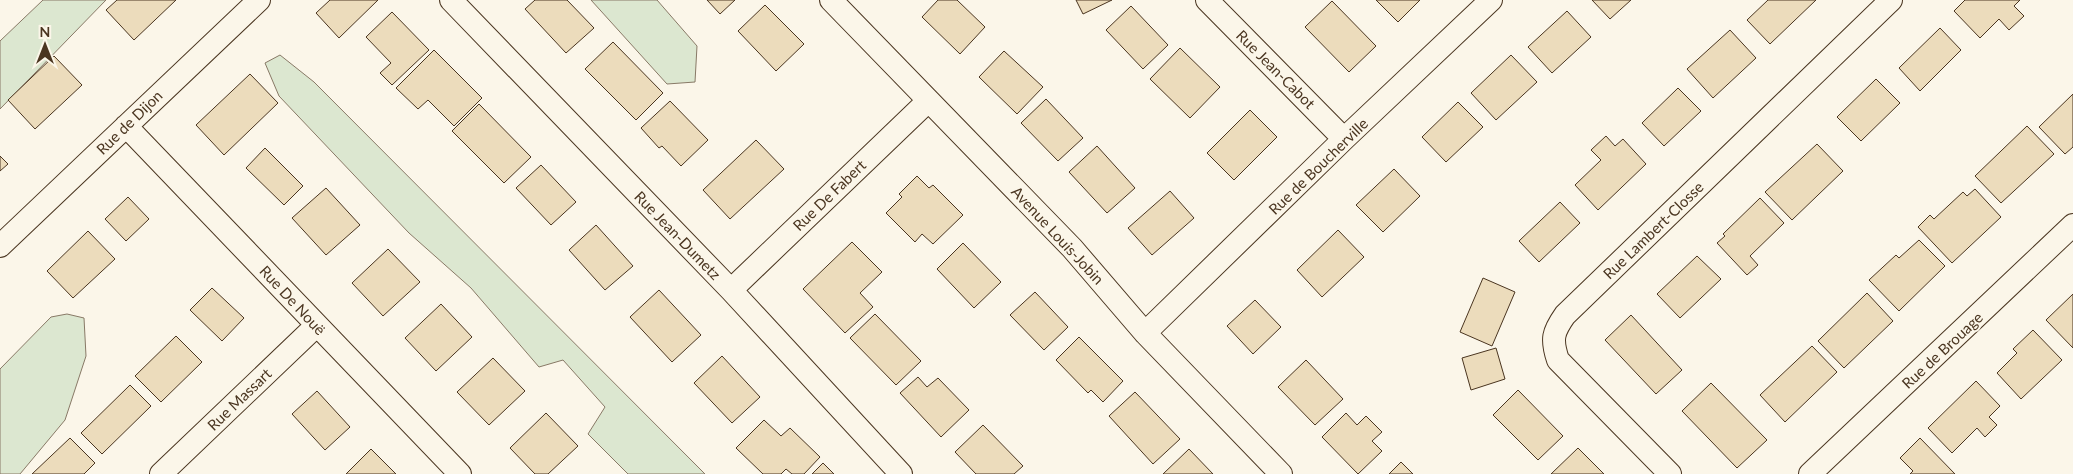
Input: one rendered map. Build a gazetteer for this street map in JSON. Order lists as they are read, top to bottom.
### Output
{
  "streets": {
    "street": [
      "Rue Jean-Cabot",
      "Rue de Dijon",
      "Rue de Boucherville",
      "Rue De Fabert",
      "Rue Lambert-Closse",
      "Rue Jean-Dumetz",
      "Avenue Louis-Jobin",
      "Rue De Nouë",
      "Rue de Brouage",
      "Rue Massart"
    ]
  },
  "crossings": [
    ["Rue Jean-Cabot", "Rue de Boucherville"],
    ["Rue de Dijon", "Rue De Nouë"],
    ["Rue de Boucherville", "Avenue Louis-Jobin"],
    ["Rue De Fabert", "Rue Jean-Dumetz"],
    ["Rue De Fabert", "Avenue Louis-Jobin"],
    ["Rue De Nouë", "Rue Massart"]
  ],
  "north": "top"
}
